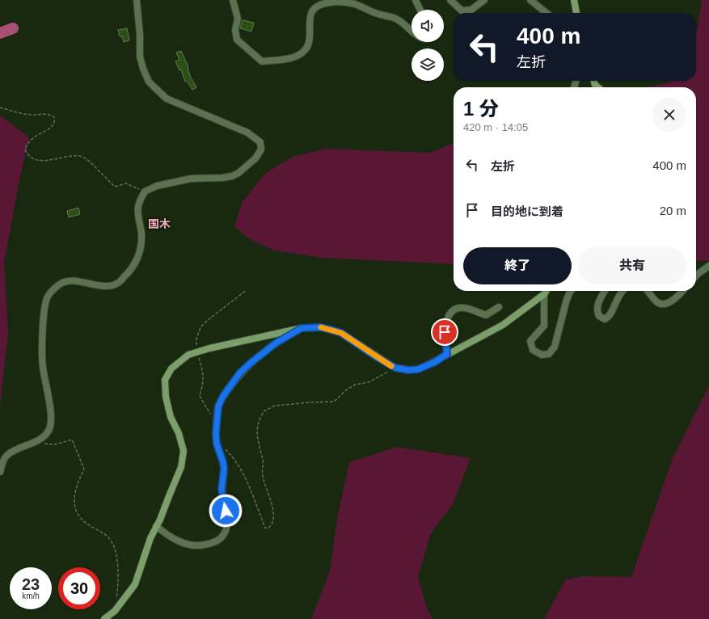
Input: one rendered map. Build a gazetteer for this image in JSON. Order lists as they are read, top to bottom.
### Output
{
  "districts": ["国木"],
  "page": {
    "turn": ["400 m", "左折"],
    "heading": ["1 分", "420 m · 14:05"],
    "list": [
      {
        "name": "左折",
        "value": "400 m"
      },
      {
        "name": "目的地に到着",
        "value": "20 m"
      }
    ],
    "buttons": ["終了", "共有"],
    "speed": "23 km/h",
    "limit": "30"
  }
}
